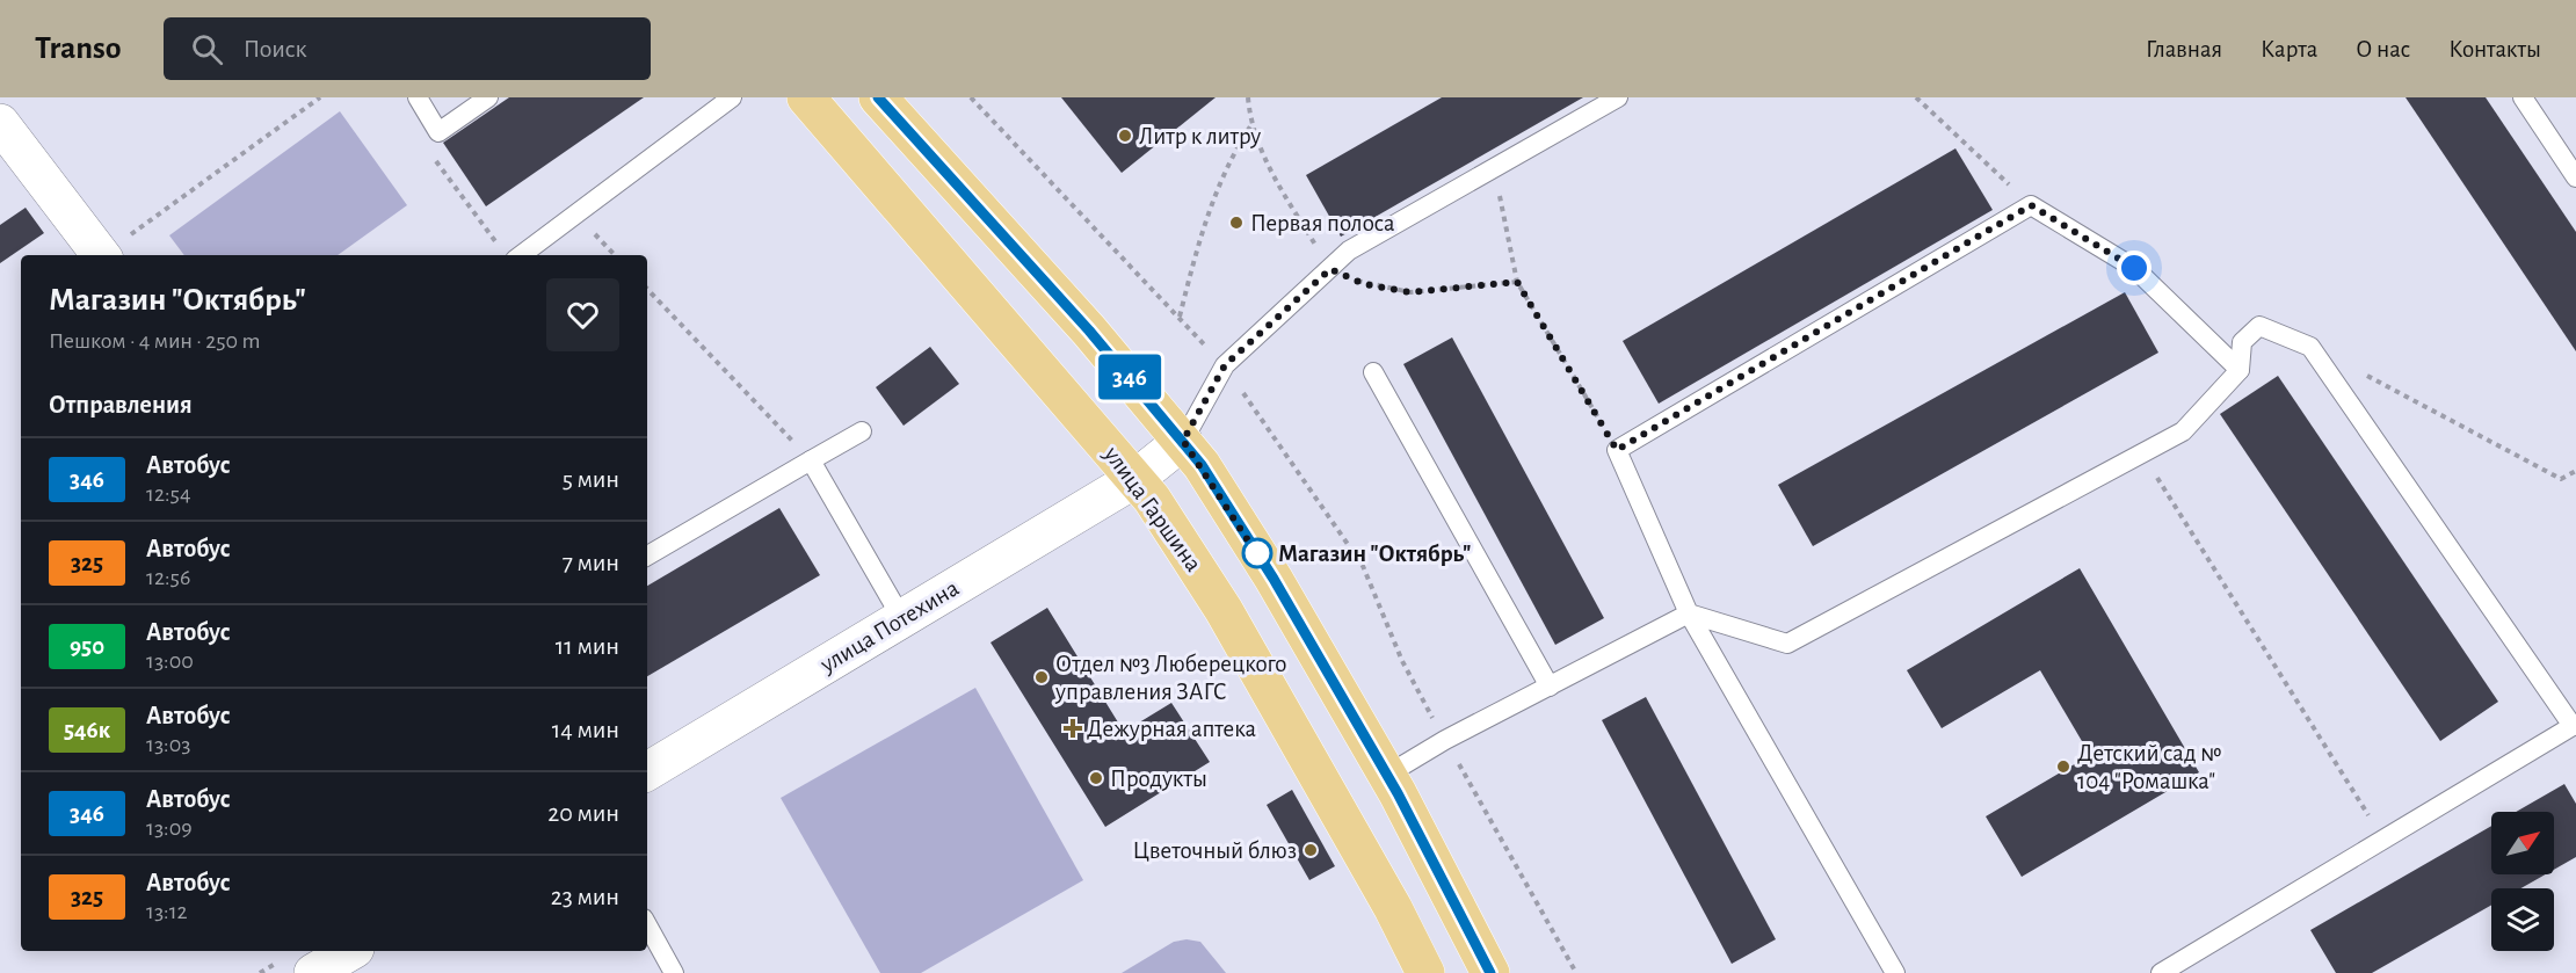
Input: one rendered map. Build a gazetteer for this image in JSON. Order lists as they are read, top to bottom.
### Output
{
  "streets": {
    "main road": ["улица Гаршина"],
    "street": ["улица Потехина"]
  },
  "crossings": [
    ["улица Гаршина", "улица Потехина"]
  ],
  "places": {
    "other": [
      "Литр к литру",
      "Первая полоса",
      "Магазин \"Октябрь\"",
      "Отдел №3 Люберецкого управления ЗАГС",
      "Детский сад № 104 \"Ромашка\"",
      "Продукты",
      "Цветочный блюз"
    ],
    "health": ["Дежурная аптека"]
  },
  "lines": ["bus line 346"],
  "north": "top right",
  "page": {
    "header": "Transo",
    "search": "Поиск",
    "nav": [
      "Главная",
      "Карта",
      "О нас",
      "Контакты"
    ],
    "on_map": "346",
    "heading": [
      ["Магазин \"Октябрь\"", "Пешком · 4 мин · 250 m"],
      "Отправления"
    ],
    "list": [
      {
        "mark": "346",
        "name": "Автобус",
        "note": "12:54",
        "value": "5 мин"
      },
      {
        "mark": "325",
        "name": "Автобус",
        "note": "12:56",
        "value": "7 мин"
      },
      {
        "mark": "950",
        "name": "Автобус",
        "note": "13:00",
        "value": "11 мин"
      },
      {
        "mark": "546к",
        "name": "Автобус",
        "note": "13:03",
        "value": "14 мин"
      },
      {
        "mark": "346",
        "name": "Автобус",
        "note": "13:09",
        "value": "20 мин"
      },
      {
        "mark": "325",
        "name": "Автобус",
        "note": "13:12",
        "value": "23 мин"
      }
    ]
  }
}
